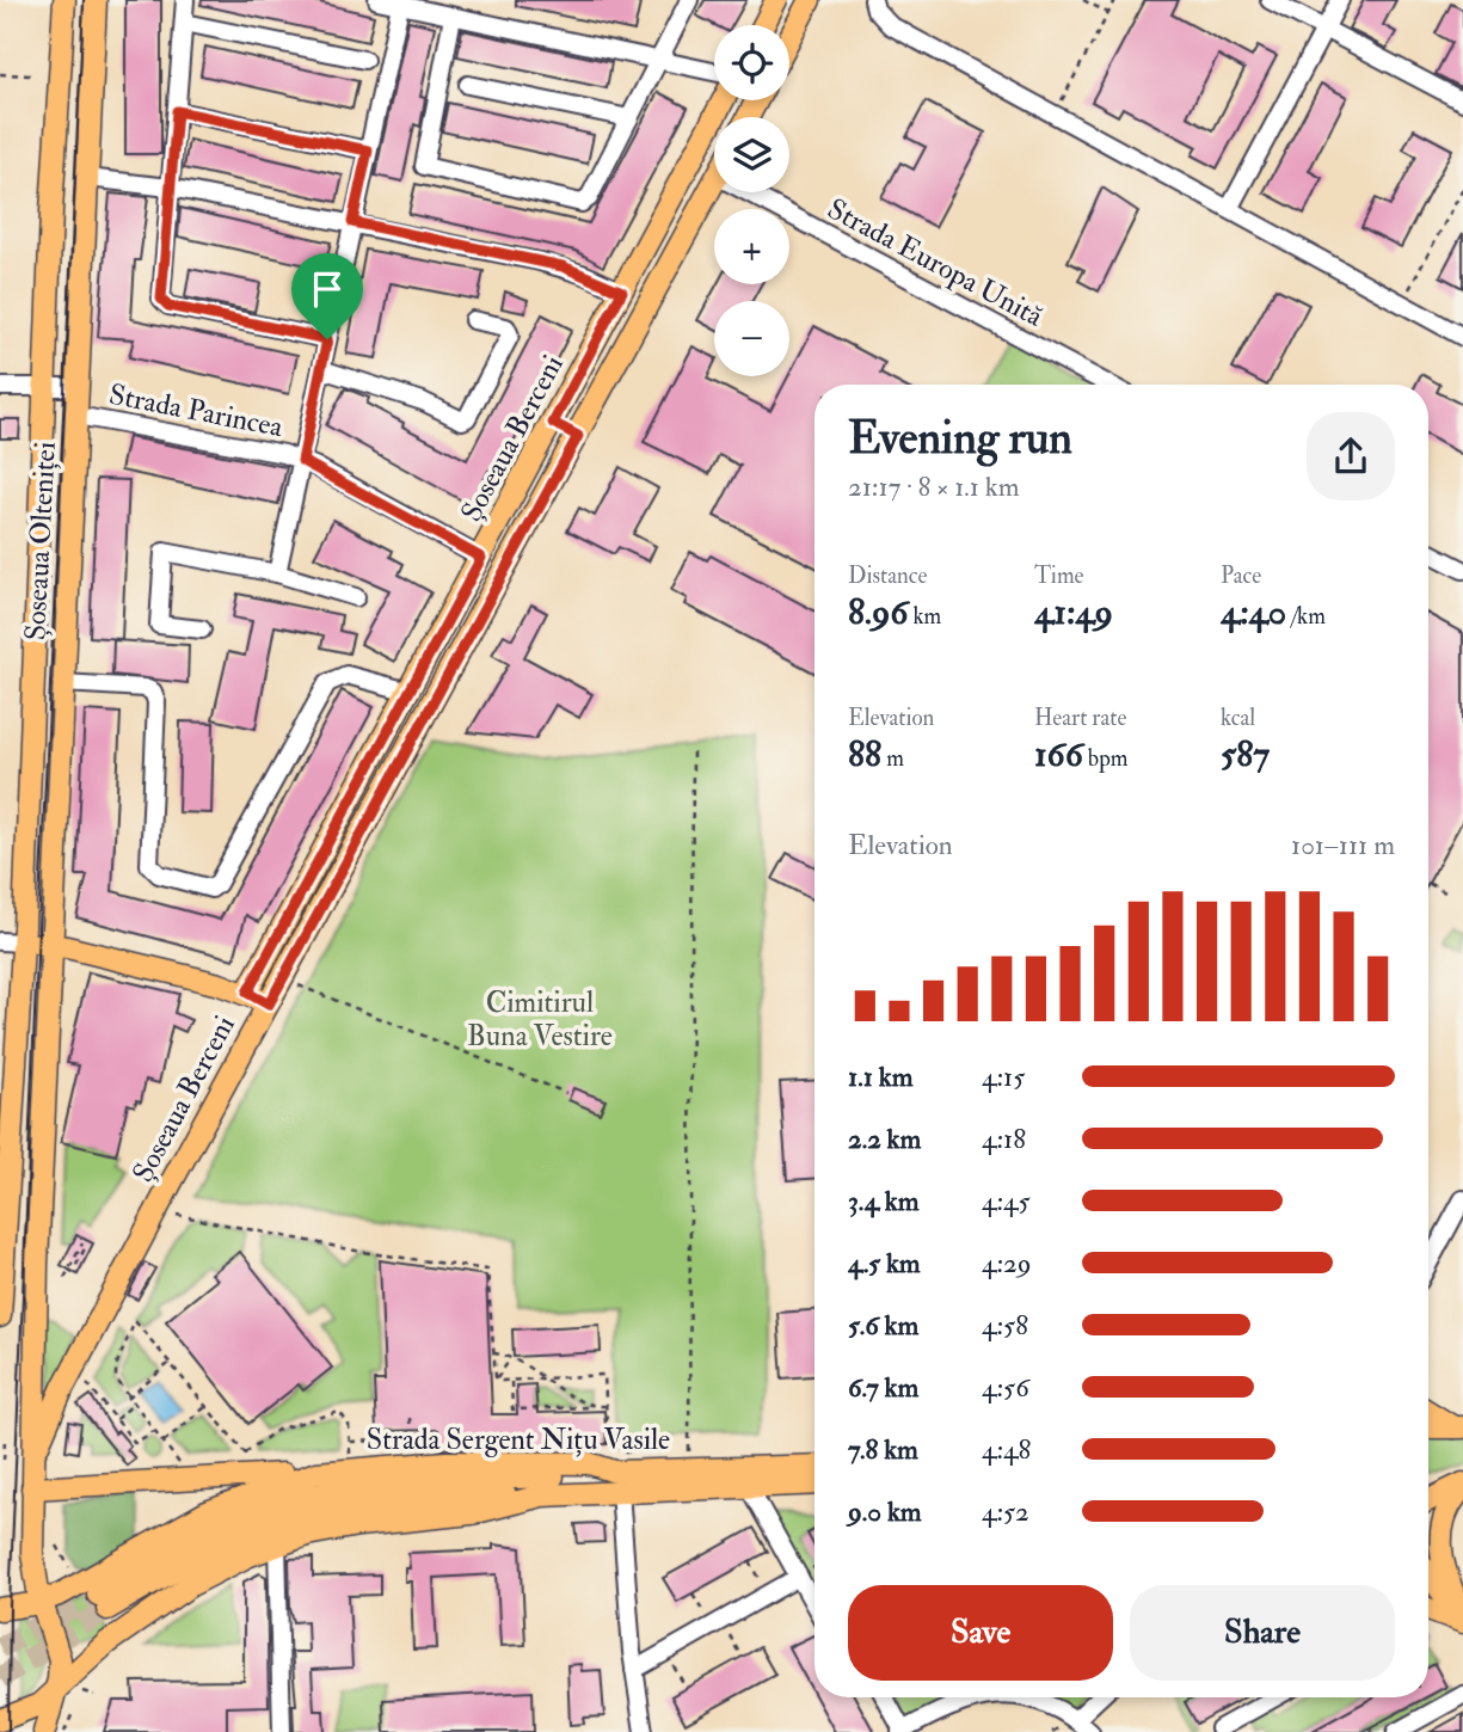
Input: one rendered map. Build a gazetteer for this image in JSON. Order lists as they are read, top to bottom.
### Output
{
  "streets": {
    "main road": ["Șoseaua Berceni", "Șoseaua Olteniței", "Strada Sergent Nițu Vasile"],
    "street": ["Strada Europa Unită", "Strada Parincea"]
  },
  "crossings": [
    ["Strada Parincea", "Șoseaua Berceni"],
    ["Strada Parincea", "Șoseaua Olteniței"],
    ["Șoseaua Berceni", "Șoseaua Olteniței"],
    ["Șoseaua Olteniței", "Strada Sergent Nițu Vasile"]
  ],
  "parks": ["Cimitirul Buna Vestire"],
  "page": {
    "map_buttons": ["+", "−"],
    "heading": ["Evening run", "21:17 · 8 × 1.1 km"],
    "stats": [
      ["Distance", "8.96 km"],
      ["Time", "41:49"],
      ["Pace", "4:40 /km"],
      ["Elevation", "88 m"],
      ["Heart rate", "166 bpm"],
      ["kcal", "587"]
    ],
    "chart": ["Elevation", "101–111 m"],
    "list": [
      {
        "name": "1.1 km",
        "note": "4:15"
      },
      {
        "name": "2.2 km",
        "note": "4:18"
      },
      {
        "name": "3.4 km",
        "note": "4:45"
      },
      {
        "name": "4.5 km",
        "note": "4:29"
      },
      {
        "name": "5.6 km",
        "note": "4:58"
      },
      {
        "name": "6.7 km",
        "note": "4:56"
      },
      {
        "name": "7.8 km",
        "note": "4:48"
      },
      {
        "name": "9.0 km",
        "note": "4:52"
      }
    ],
    "buttons": ["Save", "Share"]
  }
}
